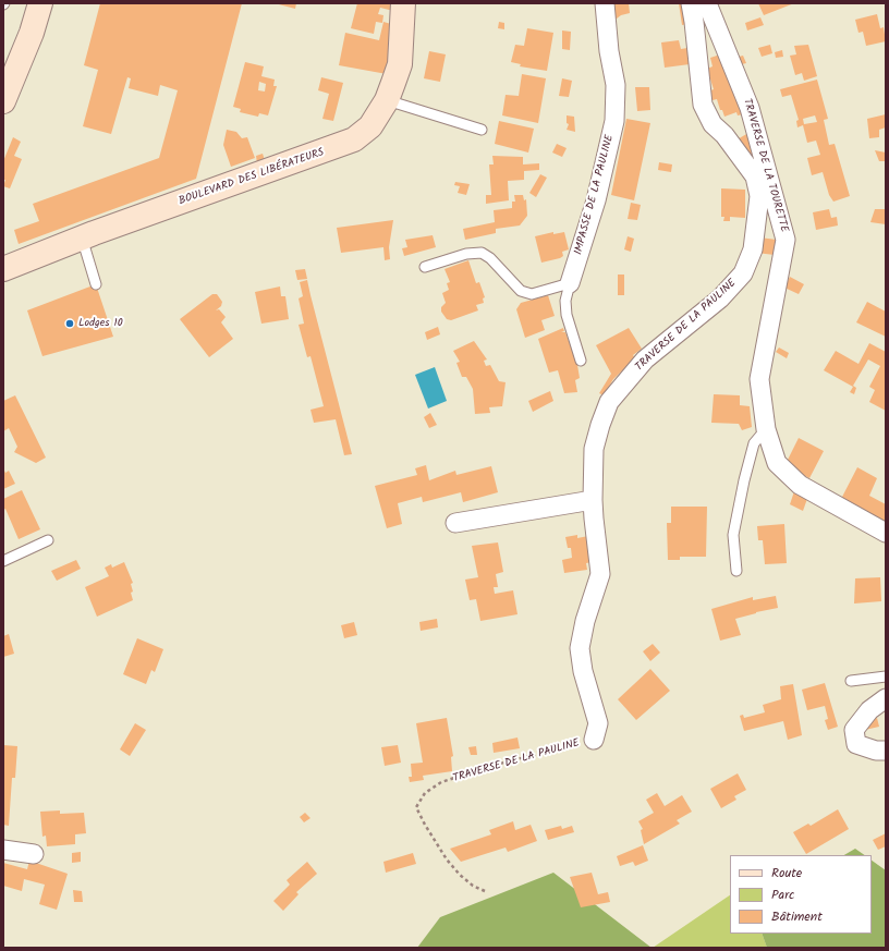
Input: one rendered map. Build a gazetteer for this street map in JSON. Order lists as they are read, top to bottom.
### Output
{
  "streets": {
    "street": [
      "TRAVERSE DE LA TOURETTE",
      "BOULEVARD DES LIBÉRATEURS",
      "IMPASSE DE LA PAULINE",
      "TRAVERSE DE LA PAULINE"
    ]
  },
  "places": ["Lodges 10"],
  "legend": ["Route", "Parc", "Bâtiment"]
}
